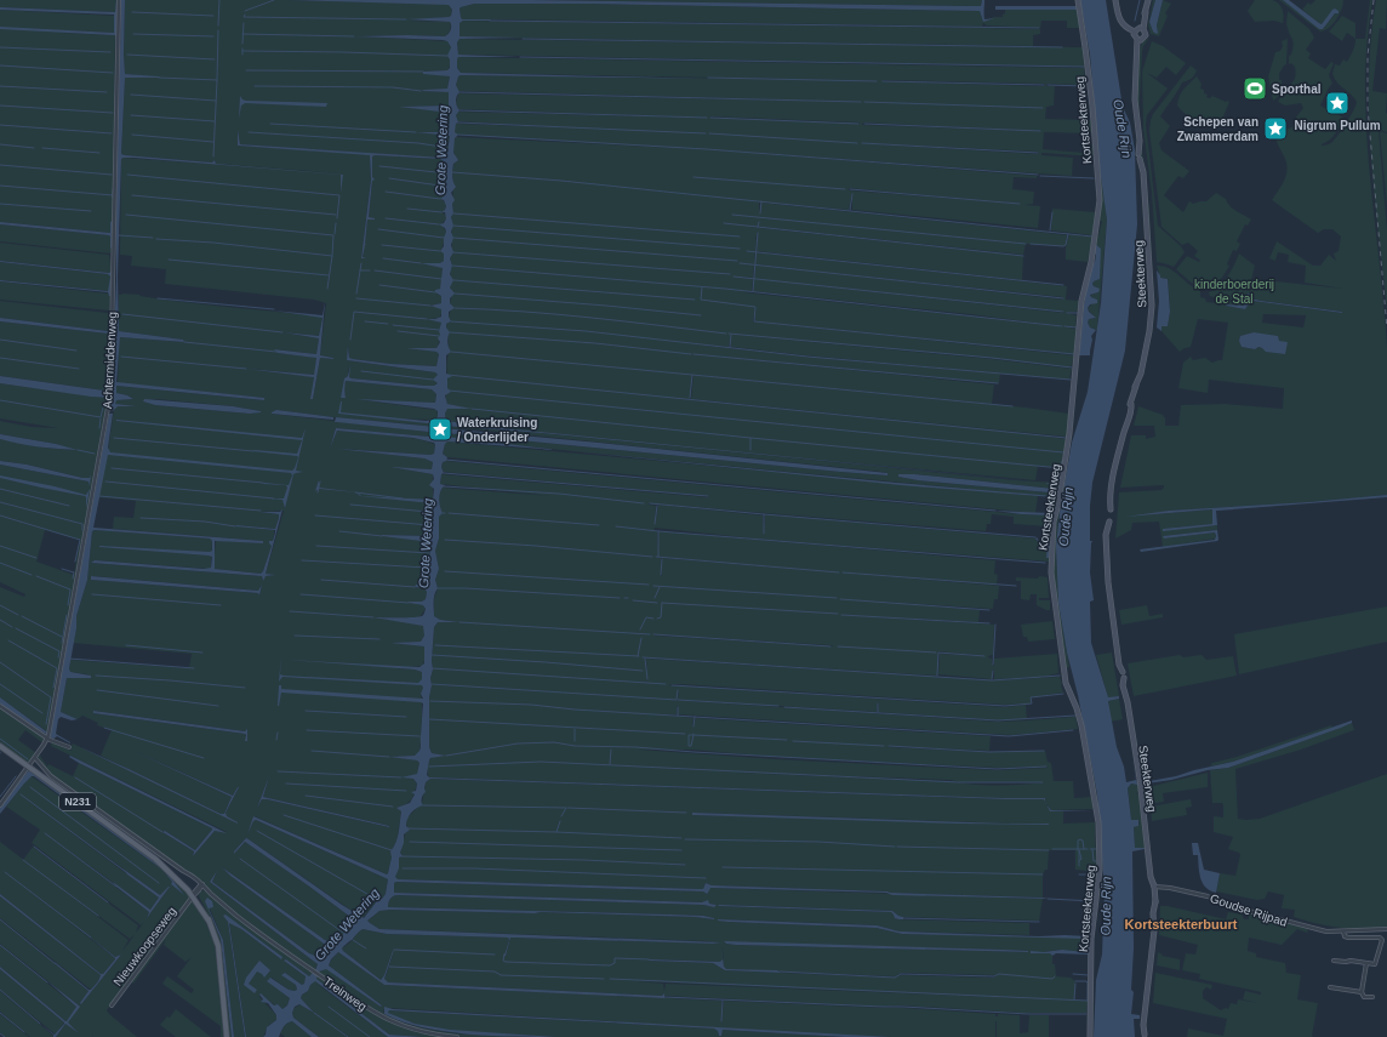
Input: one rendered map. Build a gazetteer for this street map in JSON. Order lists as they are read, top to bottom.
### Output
{
  "streets": {
    "main road": ["N231"],
    "street": [
      "Kortsteekterweg",
      "Steekterweg",
      "Achtermiddenweg",
      "Goudse Rijpad",
      "Nieuwkoopseweg",
      "Treinweg"
    ]
  },
  "crossings": [
    ["Steekterweg", "Goudse Rijpad"],
    ["Achtermiddenweg", "N231"],
    ["Achtermiddenweg", "Treinweg"],
    ["N231", "Nieuwkoopseweg"]
  ],
  "districts": ["Kortsteekterbuurt"],
  "water": ["Oude Rijn", "Grote Wetering"],
  "parks": ["kinderboerderij de Stal"],
  "places": {
    "sports": ["Sporthal"],
    "place": ["Nigrum Pullum", "Schepen van Zwammerdam", "Waterkruising / Onderlijder"]
  }
}
